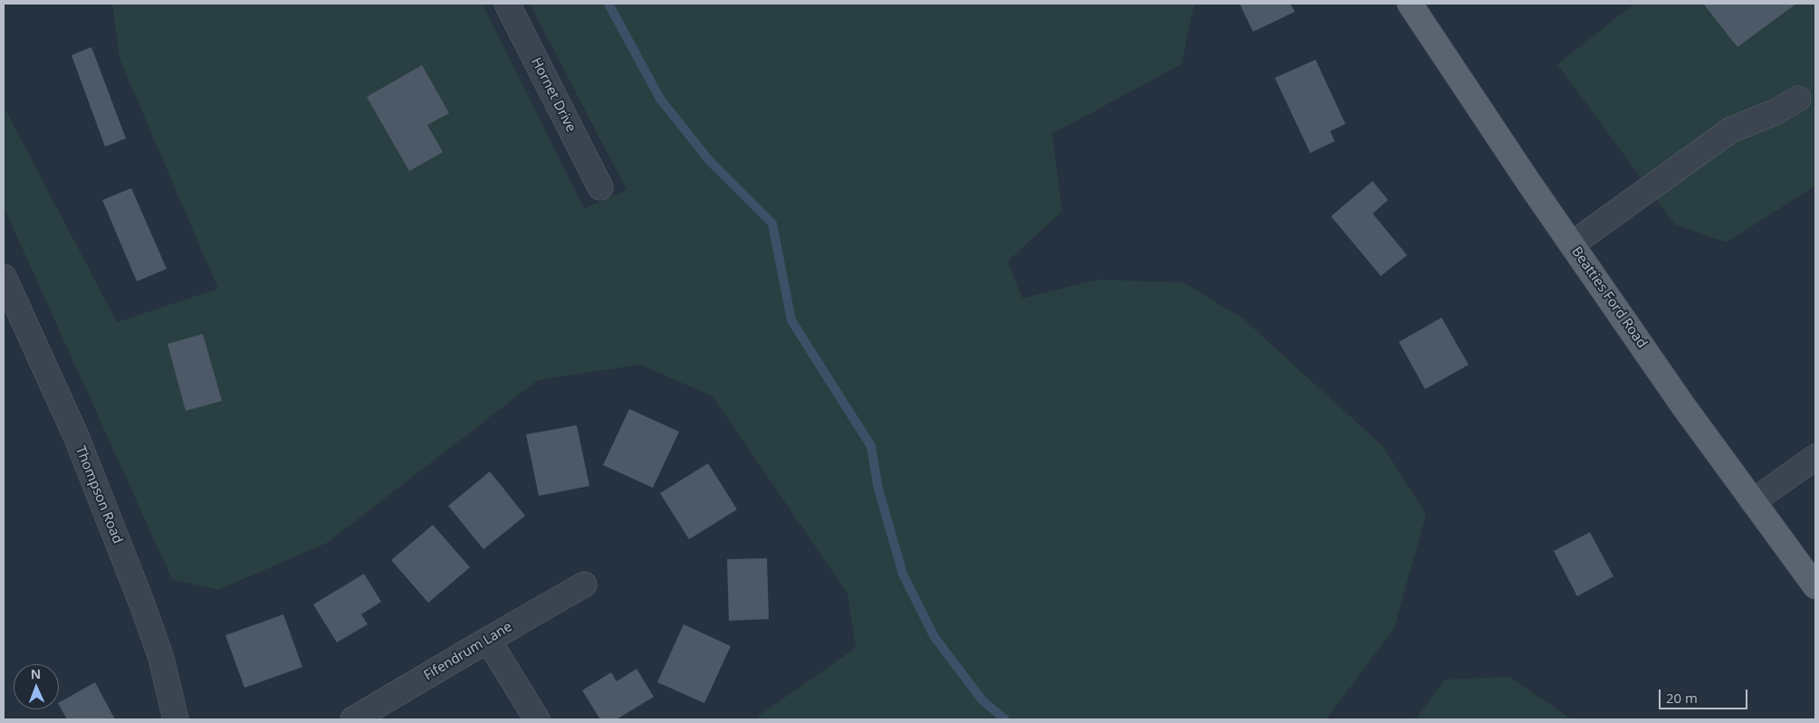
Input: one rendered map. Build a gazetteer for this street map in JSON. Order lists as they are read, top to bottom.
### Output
{
  "streets": {
    "main road": ["Beatties Ford Road"],
    "street": ["Hornet Drive", "Thompson Road", "Fifendrum Lane"]
  },
  "scale_bar": "20 m",
  "north": "top"
}
